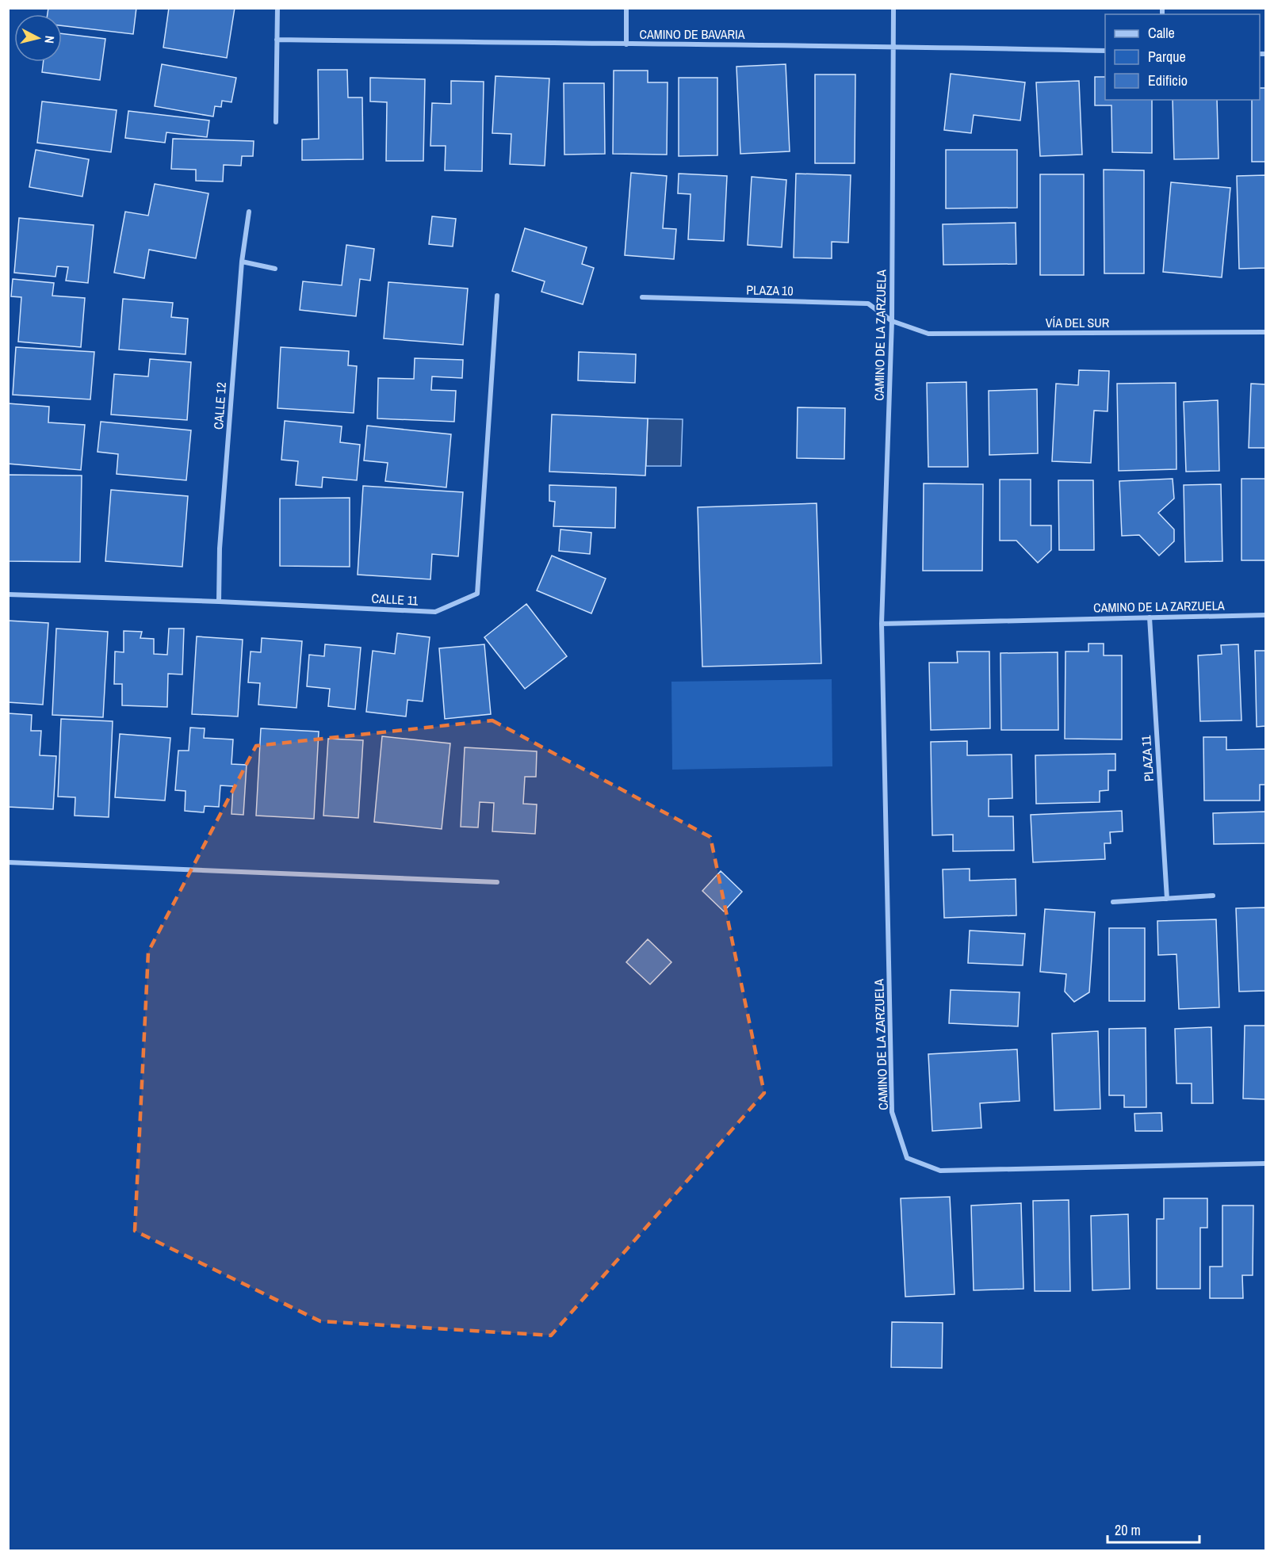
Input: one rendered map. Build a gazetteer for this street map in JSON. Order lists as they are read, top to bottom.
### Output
{
  "streets": {
    "street": [
      "CAMINO DE BAVARIA",
      "PLAZA 10",
      "VÍA DEL SUR",
      "CAMINO DE LA ZARZUELA",
      "CALLE 12",
      "CALLE 11",
      "PLAZA 11"
    ]
  },
  "crossings": [
    ["CAMINO DE BAVARIA", "CAMINO DE LA ZARZUELA"],
    ["PLAZA 10", "VÍA DEL SUR"],
    ["PLAZA 10", "CAMINO DE LA ZARZUELA"],
    ["VÍA DEL SUR", "CAMINO DE LA ZARZUELA"],
    ["CAMINO DE LA ZARZUELA", "PLAZA 11"],
    ["CALLE 12", "CALLE 11"]
  ],
  "legend": ["Calle", "Parque", "Edificio"],
  "scale_bar": "20 m",
  "north": "right"
}
